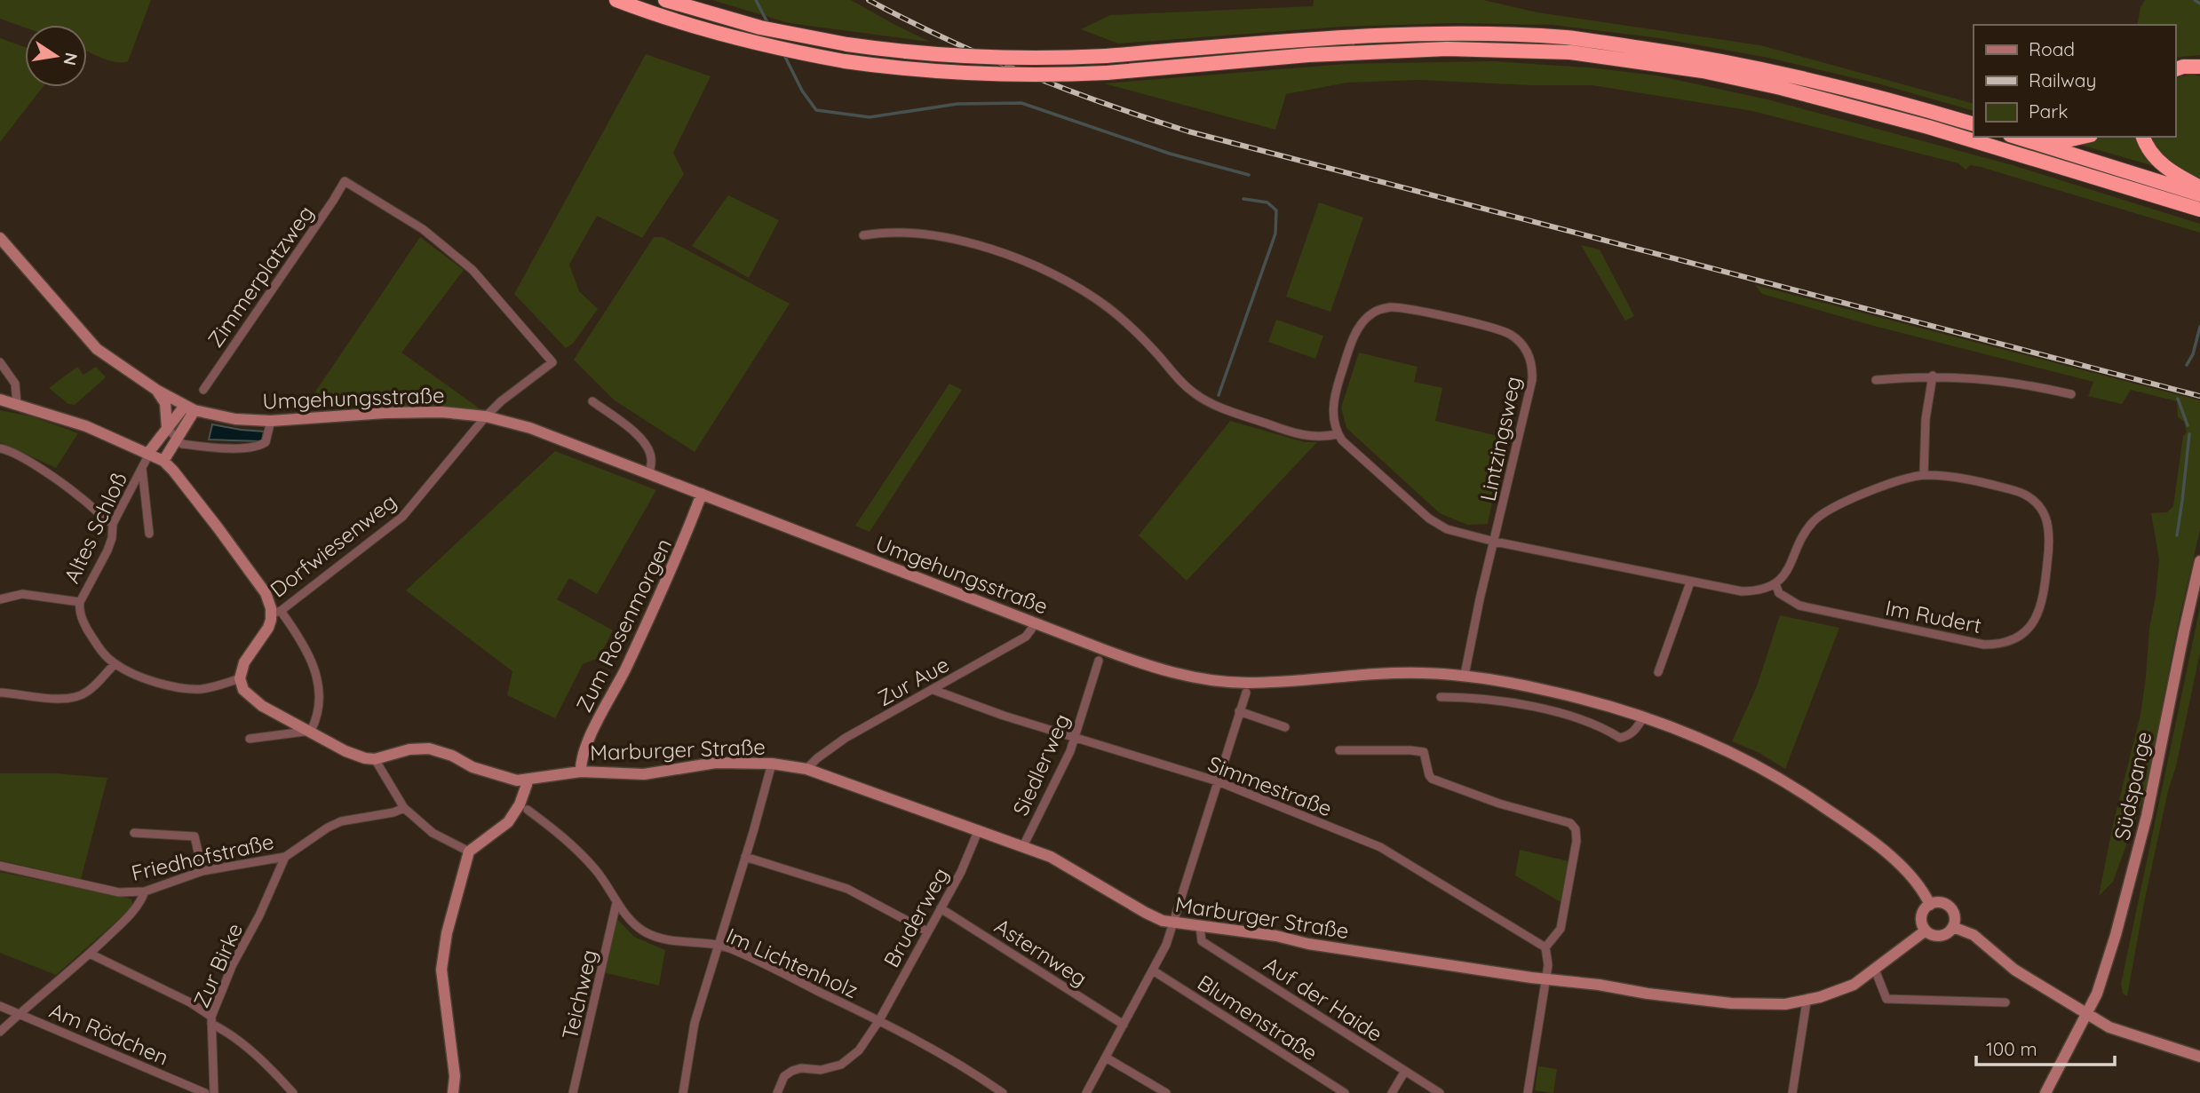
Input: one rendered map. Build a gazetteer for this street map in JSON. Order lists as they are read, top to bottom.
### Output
{
  "streets": {
    "main road": [
      "Umgehungsstraße",
      "Zum Rosenmorgen",
      "Marburger Straße",
      "Südspange"
    ],
    "street": [
      "Zimmerplatzweg",
      "Lintzingsweg",
      "Altes Schloß",
      "Dorfwiesenweg",
      "Im Rudert",
      "Zur Aue",
      "Siedlerweg",
      "Simmestraße",
      "Friedhofstraße",
      "Bruderweg",
      "Asternweg",
      "Im Lichtenholz",
      "Zur Birke",
      "Teichweg",
      "Auf der Haide",
      "Blumenstraße",
      "Am Rödchen"
    ]
  },
  "crossings": [
    ["Zimmerplatzweg", "Umgehungsstraße"],
    ["Zimmerplatzweg", "Dorfwiesenweg"],
    ["Umgehungsstraße", "Lintzingsweg"],
    ["Umgehungsstraße", "Dorfwiesenweg"],
    ["Umgehungsstraße", "Zum Rosenmorgen"],
    ["Umgehungsstraße", "Zur Aue"],
    ["Umgehungsstraße", "Marburger Straße"],
    ["Zum Rosenmorgen", "Marburger Straße"],
    ["Zur Aue", "Marburger Straße"],
    ["Zur Aue", "Simmestraße"],
    ["Marburger Straße", "Siedlerweg"],
    ["Marburger Straße", "Bruderweg"],
    ["Marburger Straße", "Auf der Haide"],
    ["Siedlerweg", "Simmestraße"],
    ["Friedhofstraße", "Zur Birke"],
    ["Bruderweg", "Asternweg"],
    ["Bruderweg", "Im Lichtenholz"],
    ["Im Lichtenholz", "Teichweg"]
  ],
  "legend": ["Road", "Railway", "Park"],
  "scale_bar": "100 m",
  "north": "right"
}
